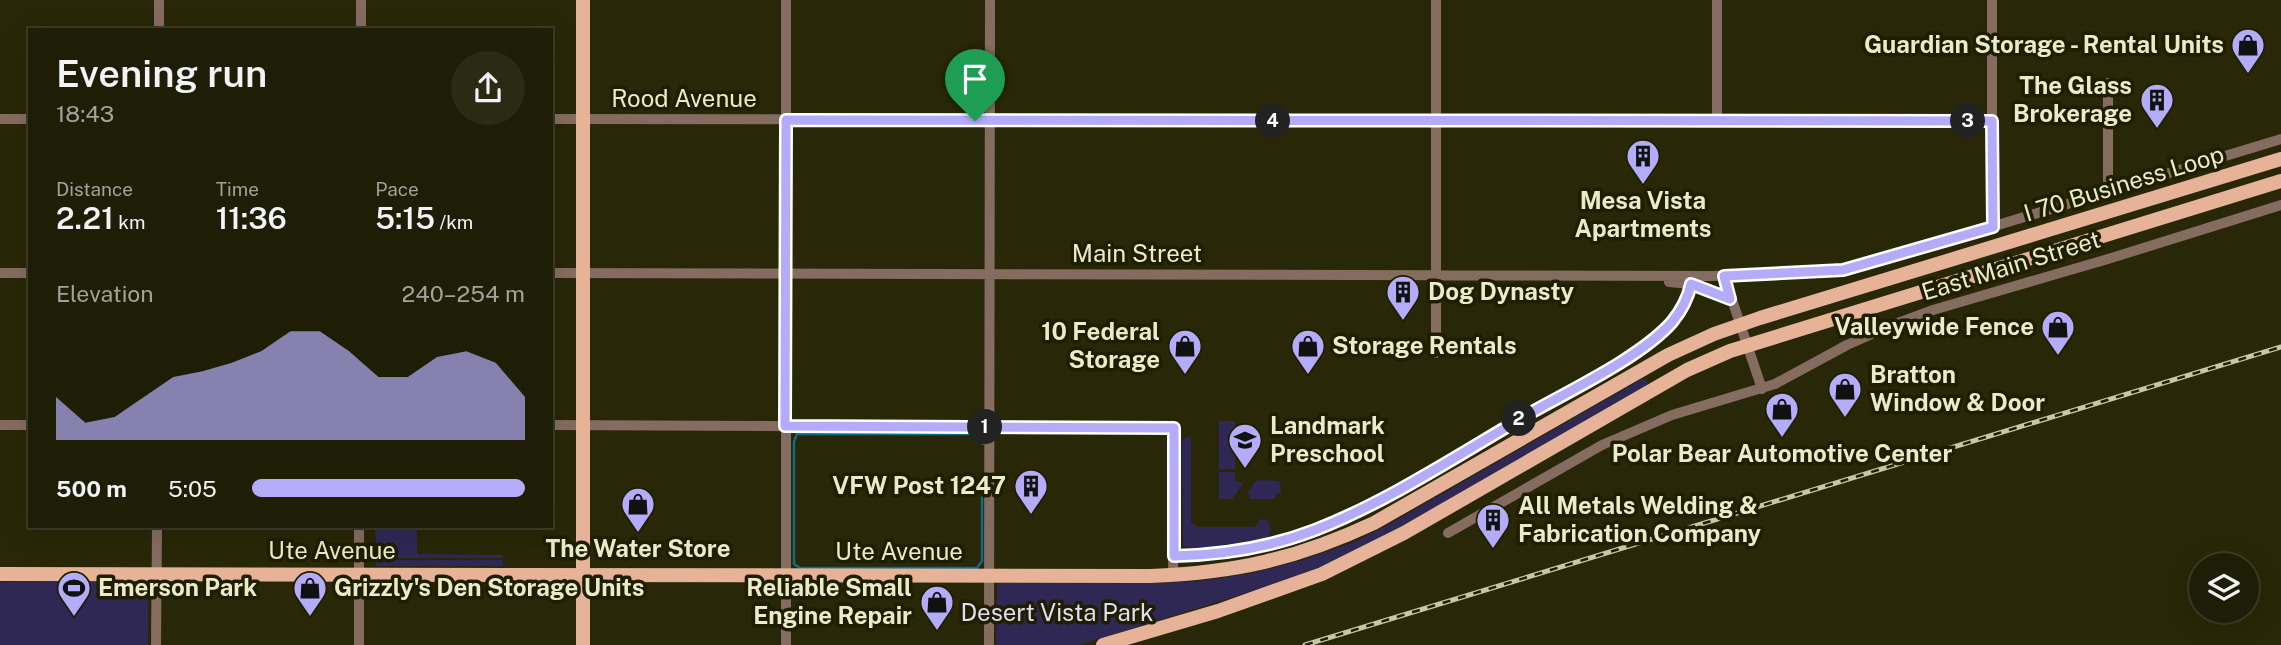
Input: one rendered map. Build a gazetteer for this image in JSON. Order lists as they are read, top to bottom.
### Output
{
  "streets": {
    "main road": ["I 70 Business Loop", "Ute Avenue"],
    "street": ["Rood Avenue", "Main Street", "East Main Street"]
  },
  "crossings": [
    ["I 70 Business Loop", "Ute Avenue"],
    ["Main Street", "East Main Street"]
  ],
  "parks": ["Desert Vista Park"],
  "places": {
    "shop": [
      "Guardian Storage - Rental Units",
      "Valleywide Fence",
      "10 Federal Storage",
      "Storage Rentals",
      "Bratton Window & Door",
      "Polar Bear Automotive Center",
      "The Water Store",
      "Grizzly's Den Storage Units",
      "Reliable Small Engine Repair"
    ],
    "building": [
      "The Glass Brokerage",
      "Mesa Vista Apartments",
      "Dog Dynasty",
      "VFW Post 1247",
      "All Metals Welding & Fabrication Company"
    ],
    "school or university": ["Landmark Preschool"],
    "sports": ["Emerson Park"]
  },
  "page": {
    "heading": ["Evening run", "18:43"],
    "pins": [
      "3",
      "4",
      "2",
      "1"
    ],
    "stats": [
      ["Distance", "2.21 km"],
      ["Time", "11:36"],
      ["Pace", "5:15 /km"]
    ],
    "chart": ["Elevation", "240–254 m"],
    "list": [
      {
        "name": "500 m",
        "note": "5:05"
      }
    ]
  }
}
